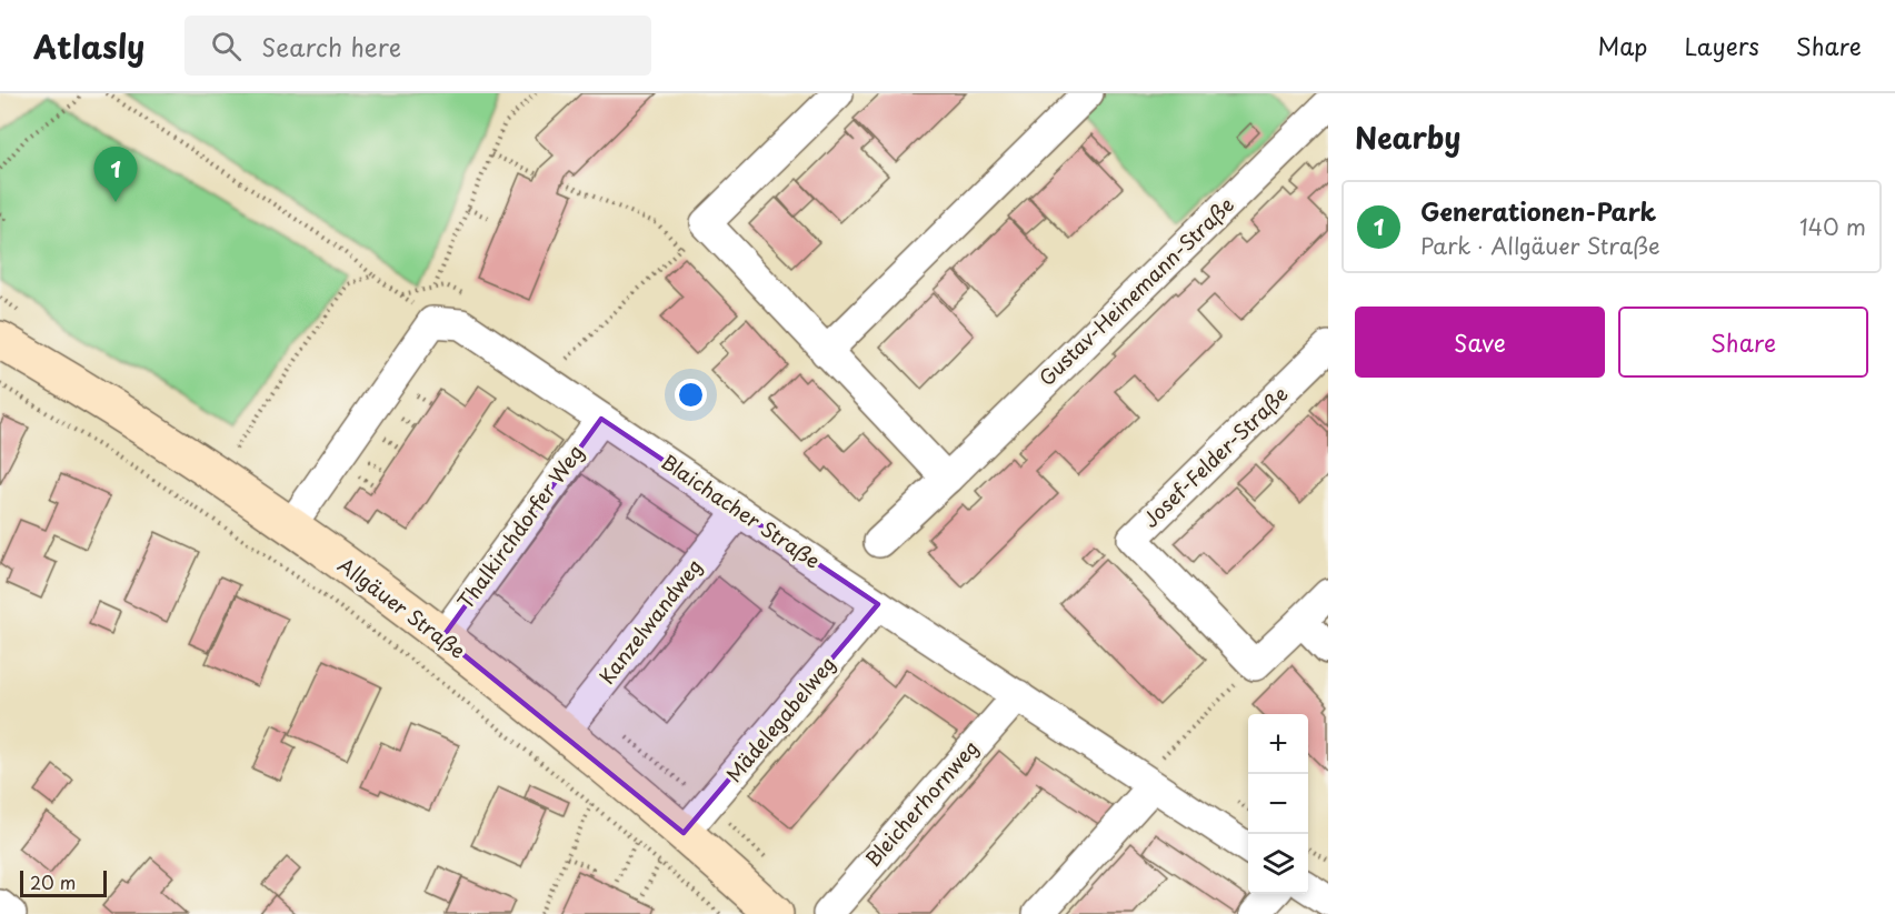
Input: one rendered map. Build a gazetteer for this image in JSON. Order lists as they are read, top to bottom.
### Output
{
  "streets": {
    "main road": ["Allgäuer Straße"],
    "street": [
      "Gustav-Heinemann-Straße",
      "Josef-Felder-Straße",
      "Blaichacher Straße",
      "Thalkirchdorfer Weg",
      "Kanzelwandweg",
      "Mädelegabelweg",
      "Bleicherhornweg"
    ]
  },
  "crossings": [
    ["Blaichacher Straße", "Thalkirchdorfer Weg"],
    ["Blaichacher Straße", "Kanzelwandweg"],
    ["Blaichacher Straße", "Mädelegabelweg"],
    ["Blaichacher Straße", "Bleicherhornweg"],
    ["Thalkirchdorfer Weg", "Allgäuer Straße"],
    ["Allgäuer Straße", "Kanzelwandweg"],
    ["Allgäuer Straße", "Mädelegabelweg"]
  ],
  "scale_bar": "20 m",
  "page": {
    "header": "Atlasly",
    "search": "Search here",
    "nav": ["Map", "Layers", "Share"],
    "heading": "Nearby",
    "pins": "1",
    "list": [
      {
        "mark": "1",
        "name": "Generationen-Park",
        "note": "Park · Allgäuer Straße",
        "value": "140 m"
      }
    ],
    "buttons": ["Save", "Share"],
    "map_buttons": ["+", "−"],
    "scale": "20 m"
  }
}
